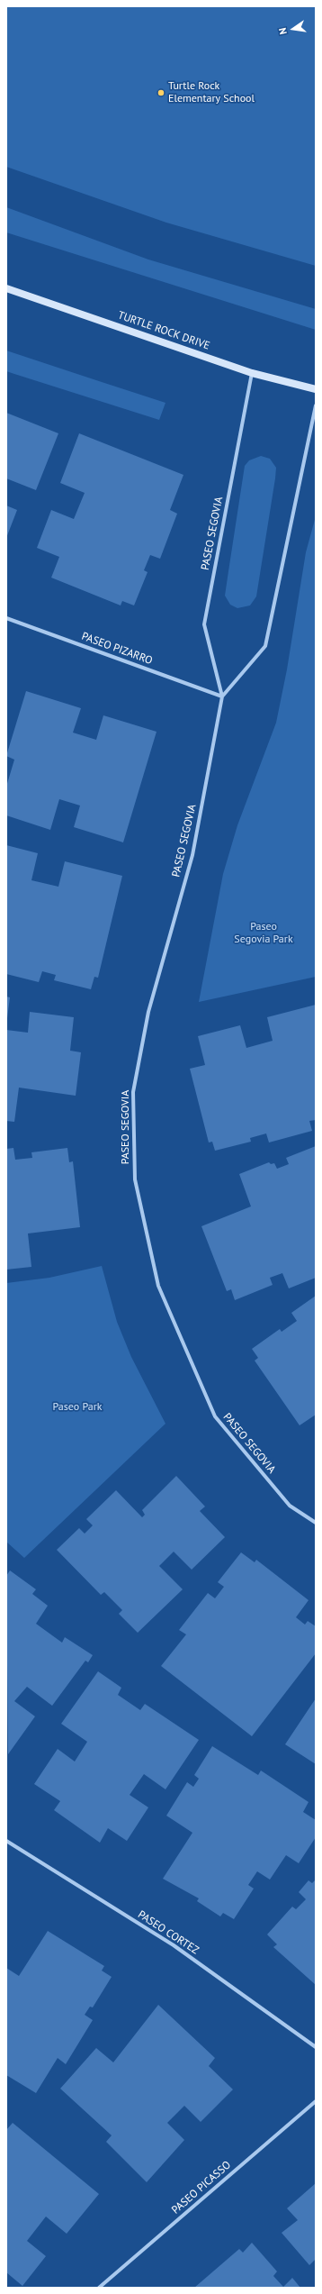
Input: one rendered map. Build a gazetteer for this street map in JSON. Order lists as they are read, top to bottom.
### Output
{
  "streets": {
    "street": [
      "TURTLE ROCK DRIVE",
      "PASEO SEGOVIA",
      "PASEO PIZARRO",
      "PASEO CORTEZ",
      "PASEO PICASSO"
    ]
  },
  "crossings": [
    ["TURTLE ROCK DRIVE", "PASEO SEGOVIA"],
    ["PASEO SEGOVIA", "PASEO PIZARRO"]
  ],
  "parks": ["Paseo Segovia Park", "Paseo Park"],
  "places": ["Turtle Rock Elementary School"],
  "north": "left"
}
